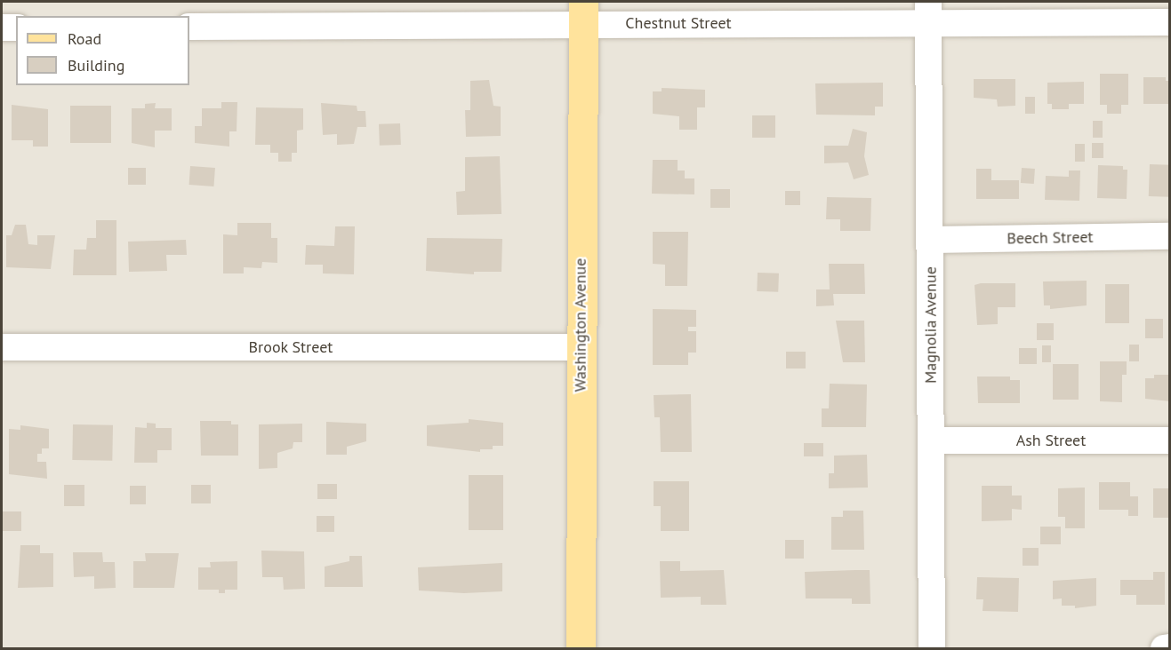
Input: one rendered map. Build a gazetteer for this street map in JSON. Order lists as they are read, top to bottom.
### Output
{
  "streets": {
    "main road": ["Washington Avenue"],
    "street": [
      "Chestnut Street",
      "Beech Street",
      "Magnolia Avenue",
      "Brook Street",
      "Ash Street"
    ]
  },
  "crossings": [
    ["Chestnut Street", "Washington Avenue"],
    ["Chestnut Street", "Magnolia Avenue"],
    ["Beech Street", "Magnolia Avenue"],
    ["Washington Avenue", "Brook Street"],
    ["Magnolia Avenue", "Ash Street"]
  ],
  "legend": ["Road", "Building"]
}
